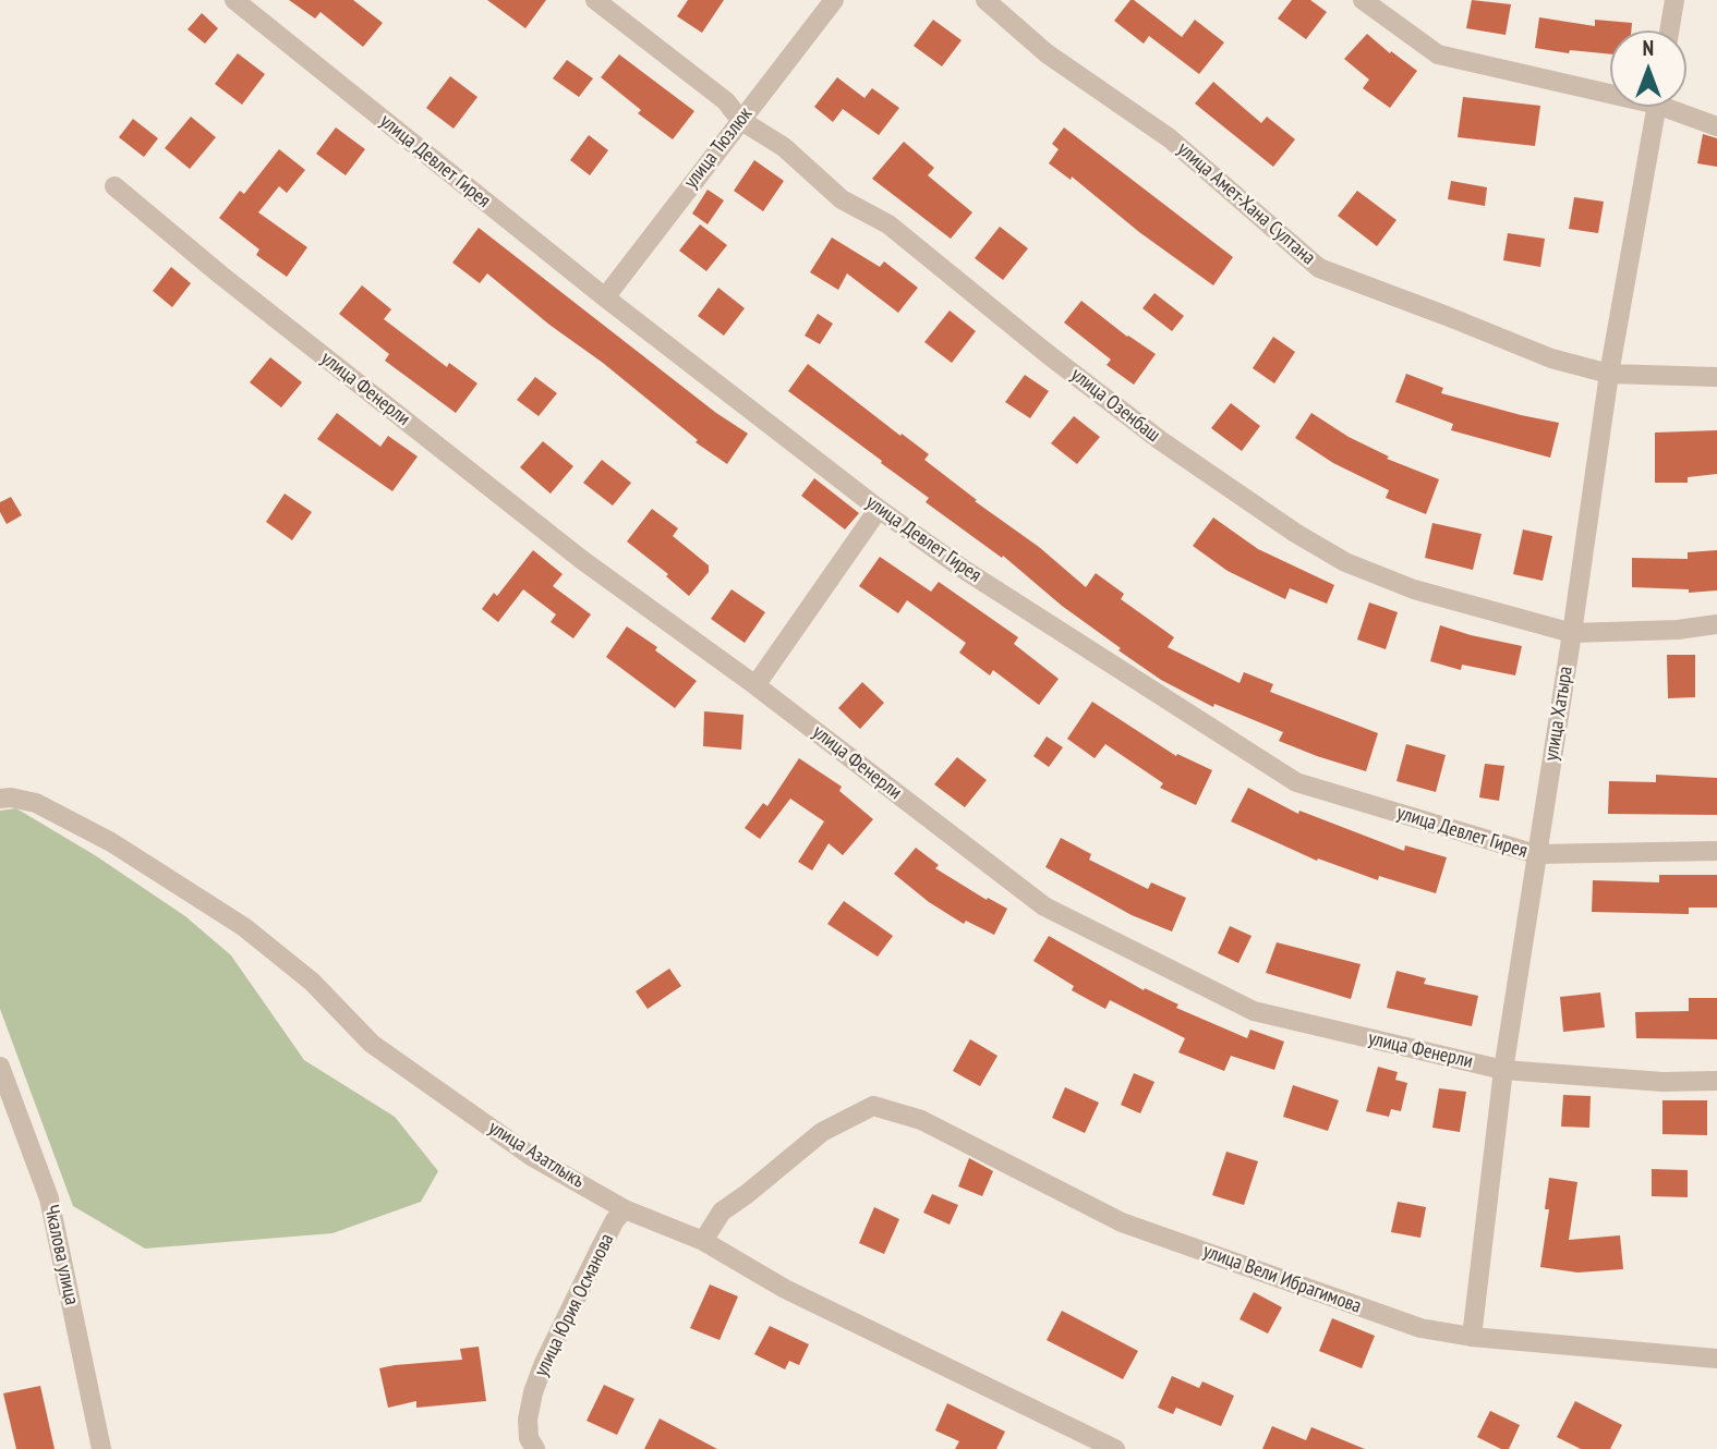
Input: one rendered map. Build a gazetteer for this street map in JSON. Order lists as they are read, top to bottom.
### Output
{
  "streets": {
    "street": [
      "улица Тюзлюк",
      "улица Девлет Гирея",
      "улица Амет-Хана Султана",
      "улица Фенерли",
      "улица Озенбаш",
      "улица Хатыра",
      "улица Азатлыкъ",
      "Чкалова улица",
      "улица Вели Ибрагимова",
      "улица Юрия Османова"
    ]
  },
  "crossings": [
    ["улица Тюзлюк", "улица Девлет Гирея"],
    ["улица Тюзлюк", "улица Озенбаш"],
    ["улица Девлет Гирея", "улица Хатыра"],
    ["улица Амет-Хана Султана", "улица Хатыра"],
    ["улица Фенерли", "улица Хатыра"],
    ["улица Озенбаш", "улица Хатыра"],
    ["улица Хатыра", "улица Вели Ибрагимова"],
    ["улица Азатлыкъ", "улица Вели Ибрагимова"],
    ["улица Азатлыкъ", "улица Юрия Османова"]
  ],
  "north": "top"
}
